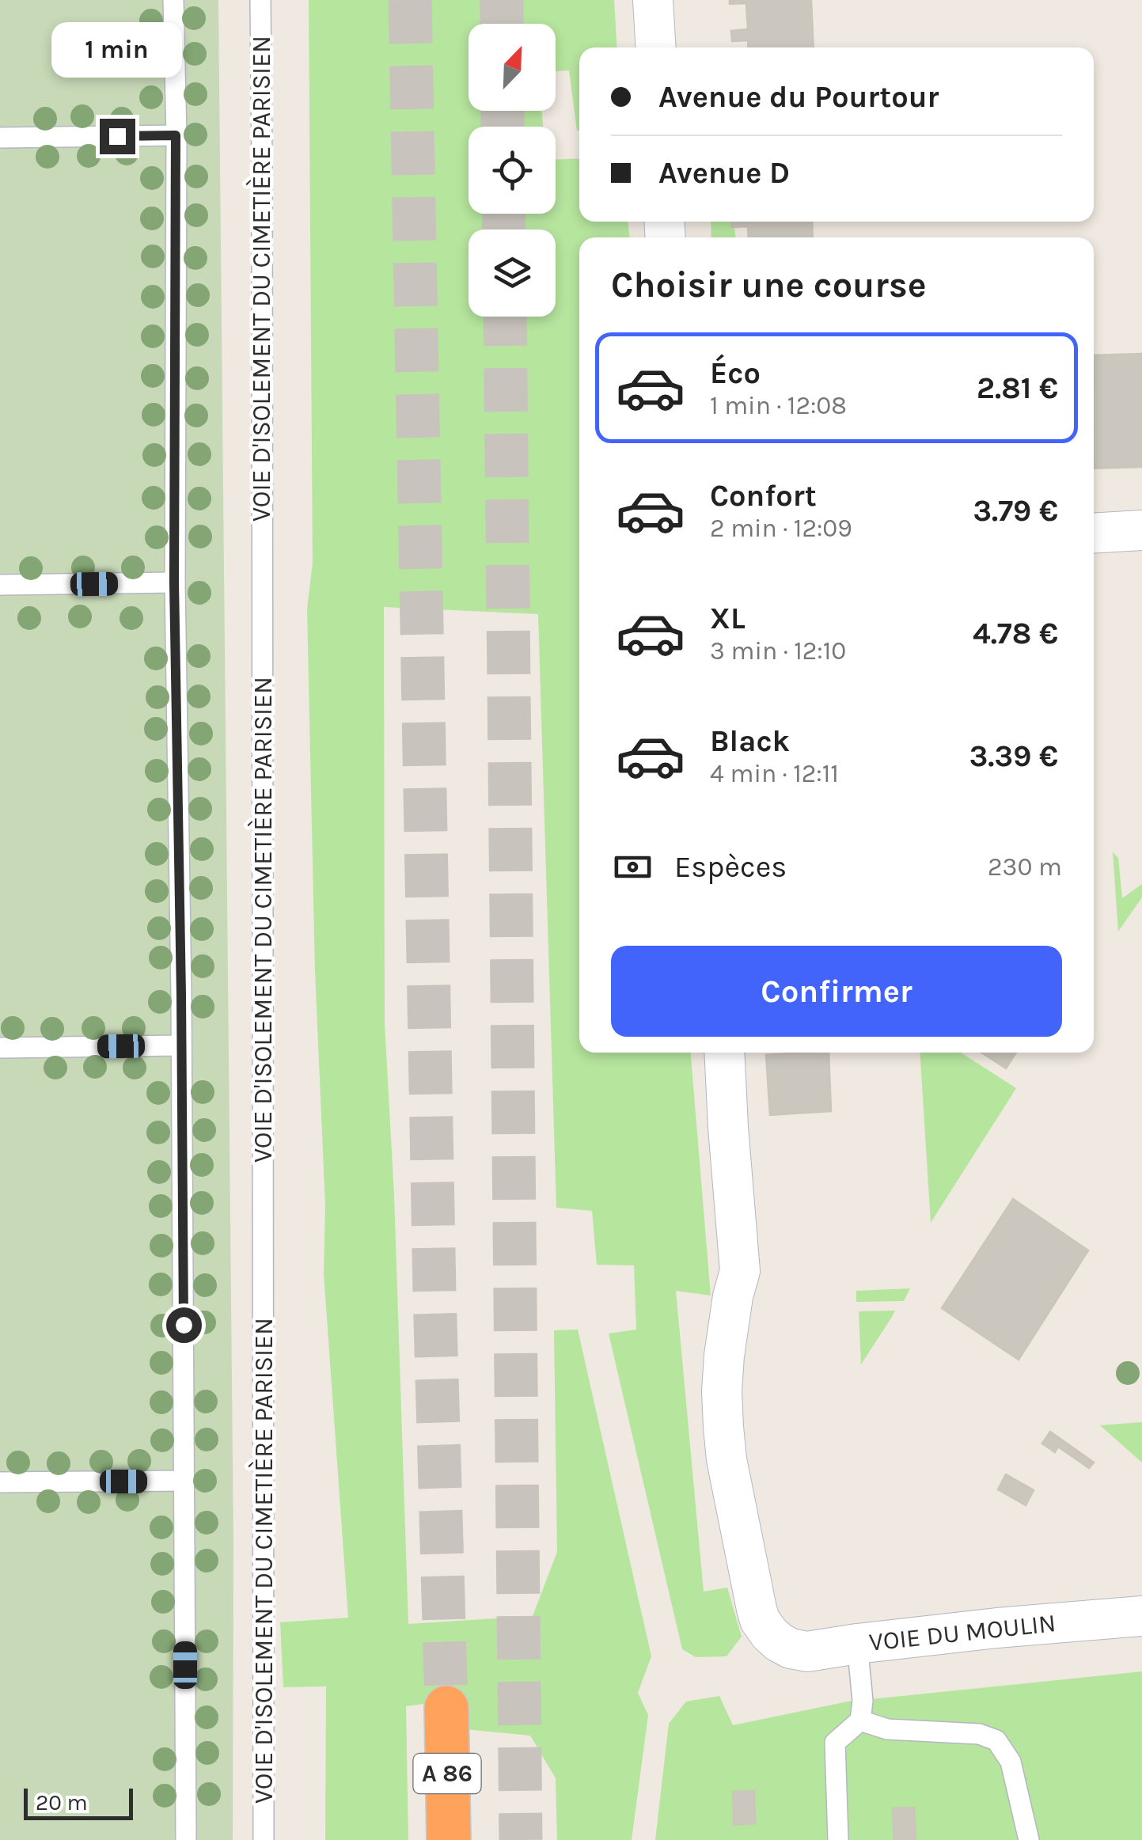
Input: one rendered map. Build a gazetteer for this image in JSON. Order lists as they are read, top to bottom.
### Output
{
  "streets": {
    "highway": ["A 86"],
    "street": ["VOIE DU MOULIN"],
    "lane": ["VOIE D'ISOLEMENT DU CIMETIÈRE PARISIEN"]
  },
  "scale_bar": "20 m",
  "north": "top right",
  "page": {
    "bubble": "1 min",
    "banner": ["Avenue du Pourtour", "Avenue D"],
    "heading": "Choisir une course",
    "list": [
      {
        "name": "Éco",
        "note": "1 min · 12:08",
        "value": "2.81 €"
      },
      {
        "name": "Confort",
        "note": "2 min · 12:09",
        "value": "3.79 €"
      },
      {
        "name": "XL",
        "note": "3 min · 12:10",
        "value": "4.78 €"
      },
      {
        "name": "Black",
        "note": "4 min · 12:11",
        "value": "3.39 €"
      }
    ],
    "pay": ["Espèces", "230 m"],
    "buttons": "Confirmer",
    "scale": "20 m"
  }
}
